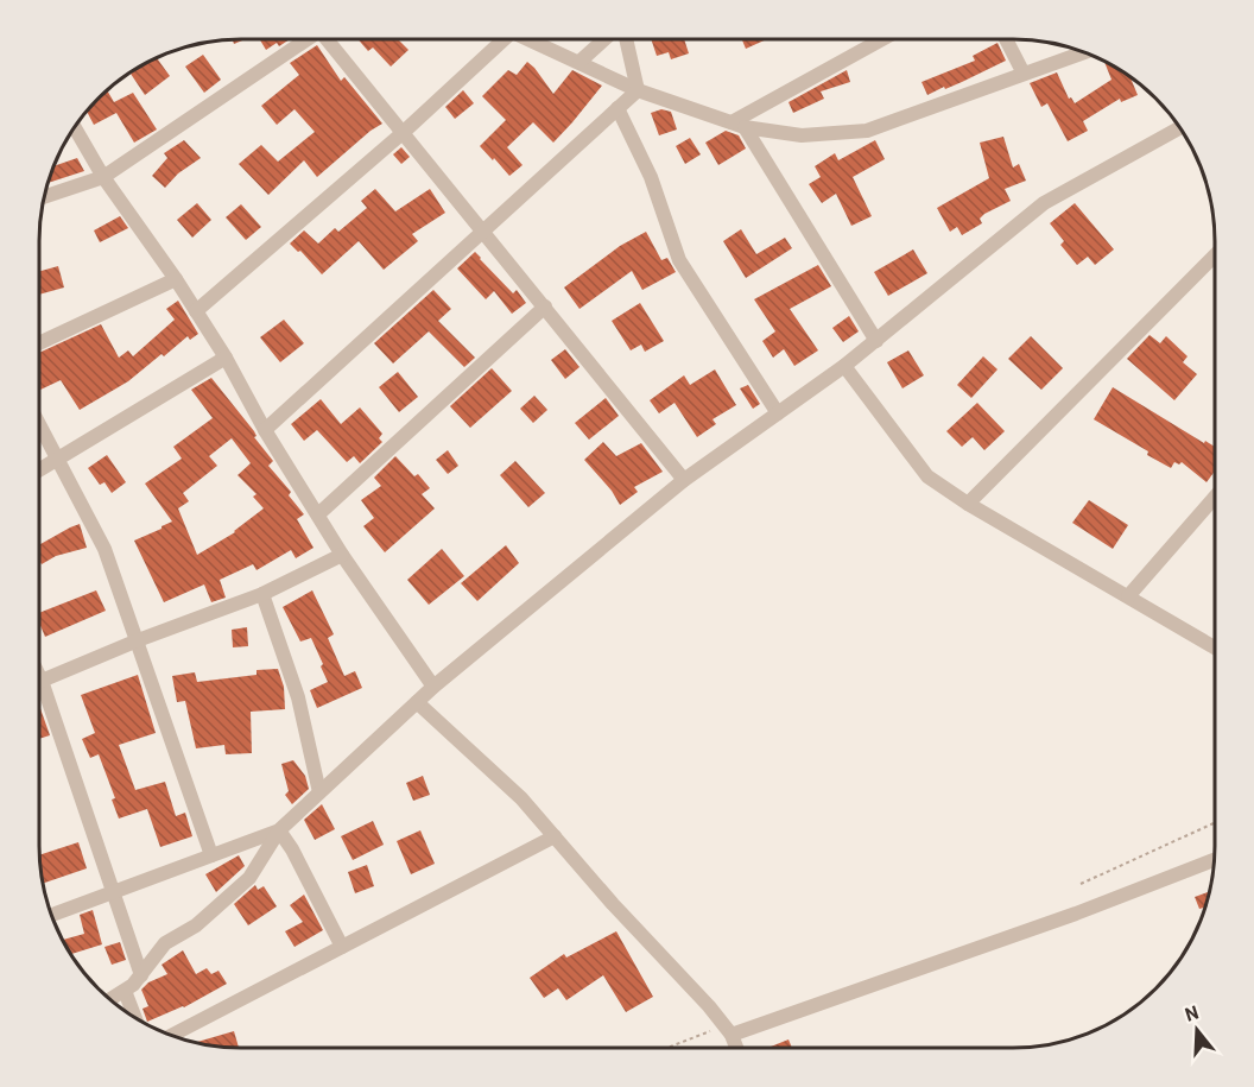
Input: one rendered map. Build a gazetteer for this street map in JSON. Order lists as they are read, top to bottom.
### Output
{
  "north": "top"
}
